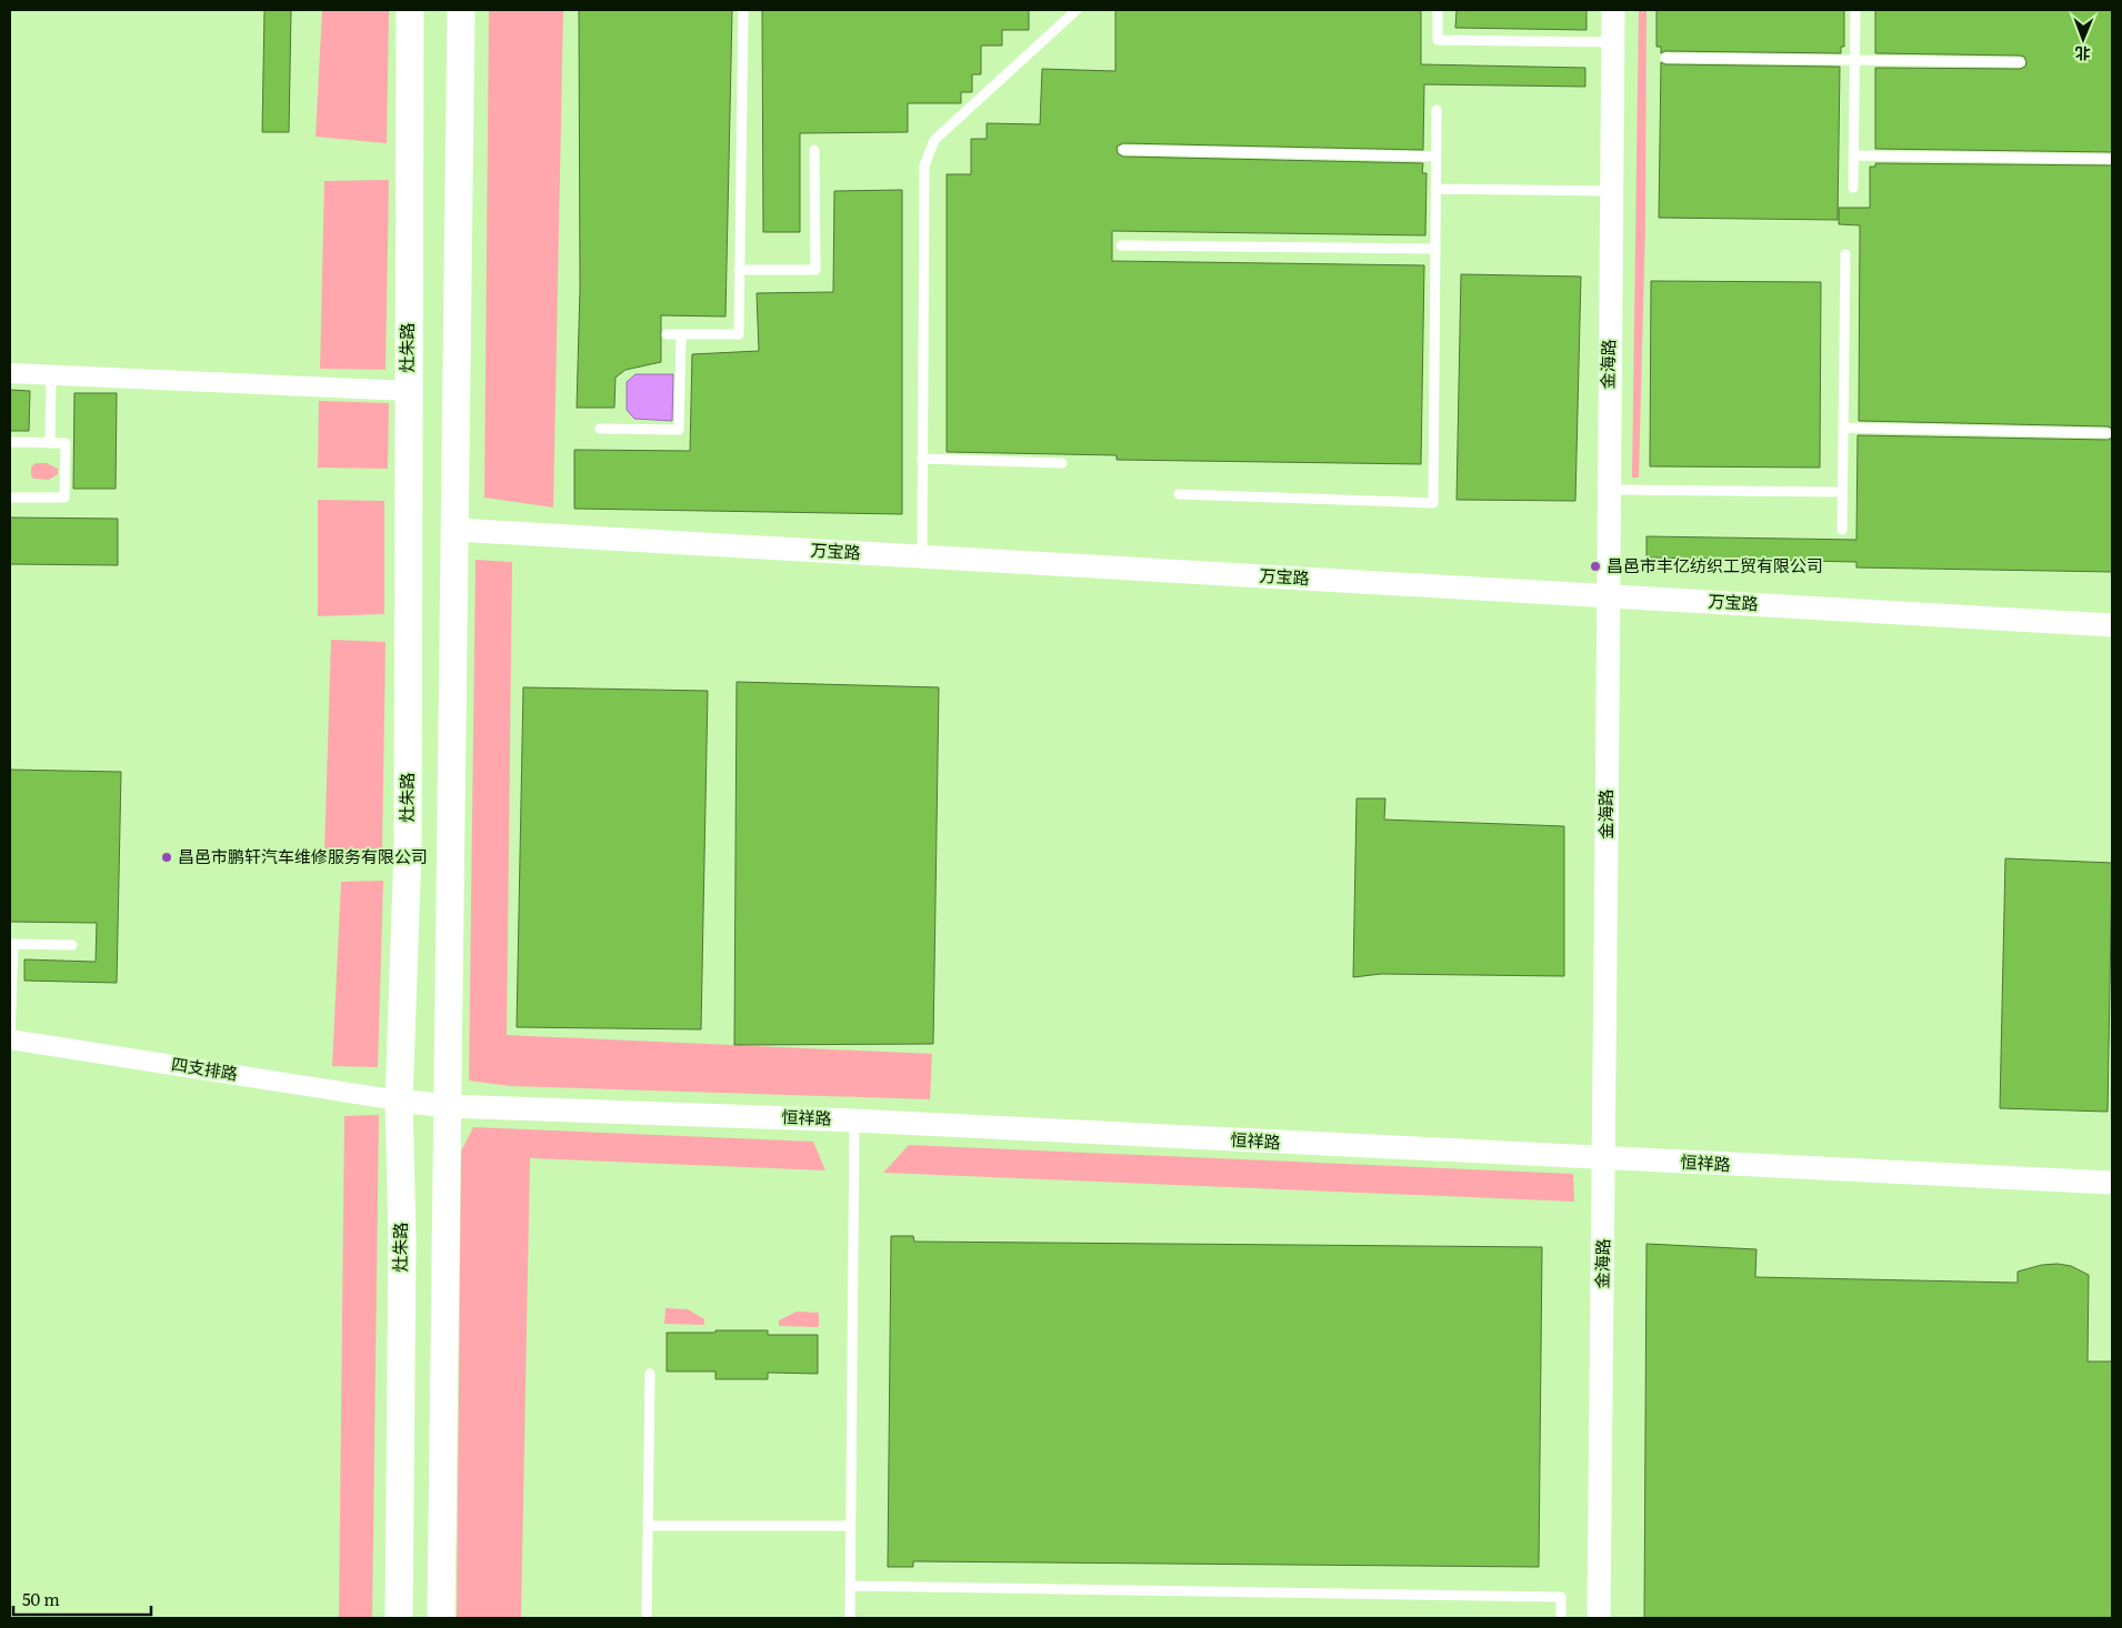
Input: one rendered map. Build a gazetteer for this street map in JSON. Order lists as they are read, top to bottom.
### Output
{
  "streets": {
    "main road": ["灶朱路"],
    "street": [
      "金海路",
      "万宝路",
      "四支排路",
      "恒祥路"
    ]
  },
  "crossings": [
    ["灶朱路", "四支排路"],
    ["灶朱路", "恒祥路"],
    ["金海路", "万宝路"],
    ["金海路", "恒祥路"],
    ["四支排路", "恒祥路"]
  ],
  "places": ["昌邑市丰亿纺织工贸有限公司", "昌邑市鹏轩汽车维修服务有限公司"],
  "scale_bar": "50 m",
  "north": "bottom"
}
